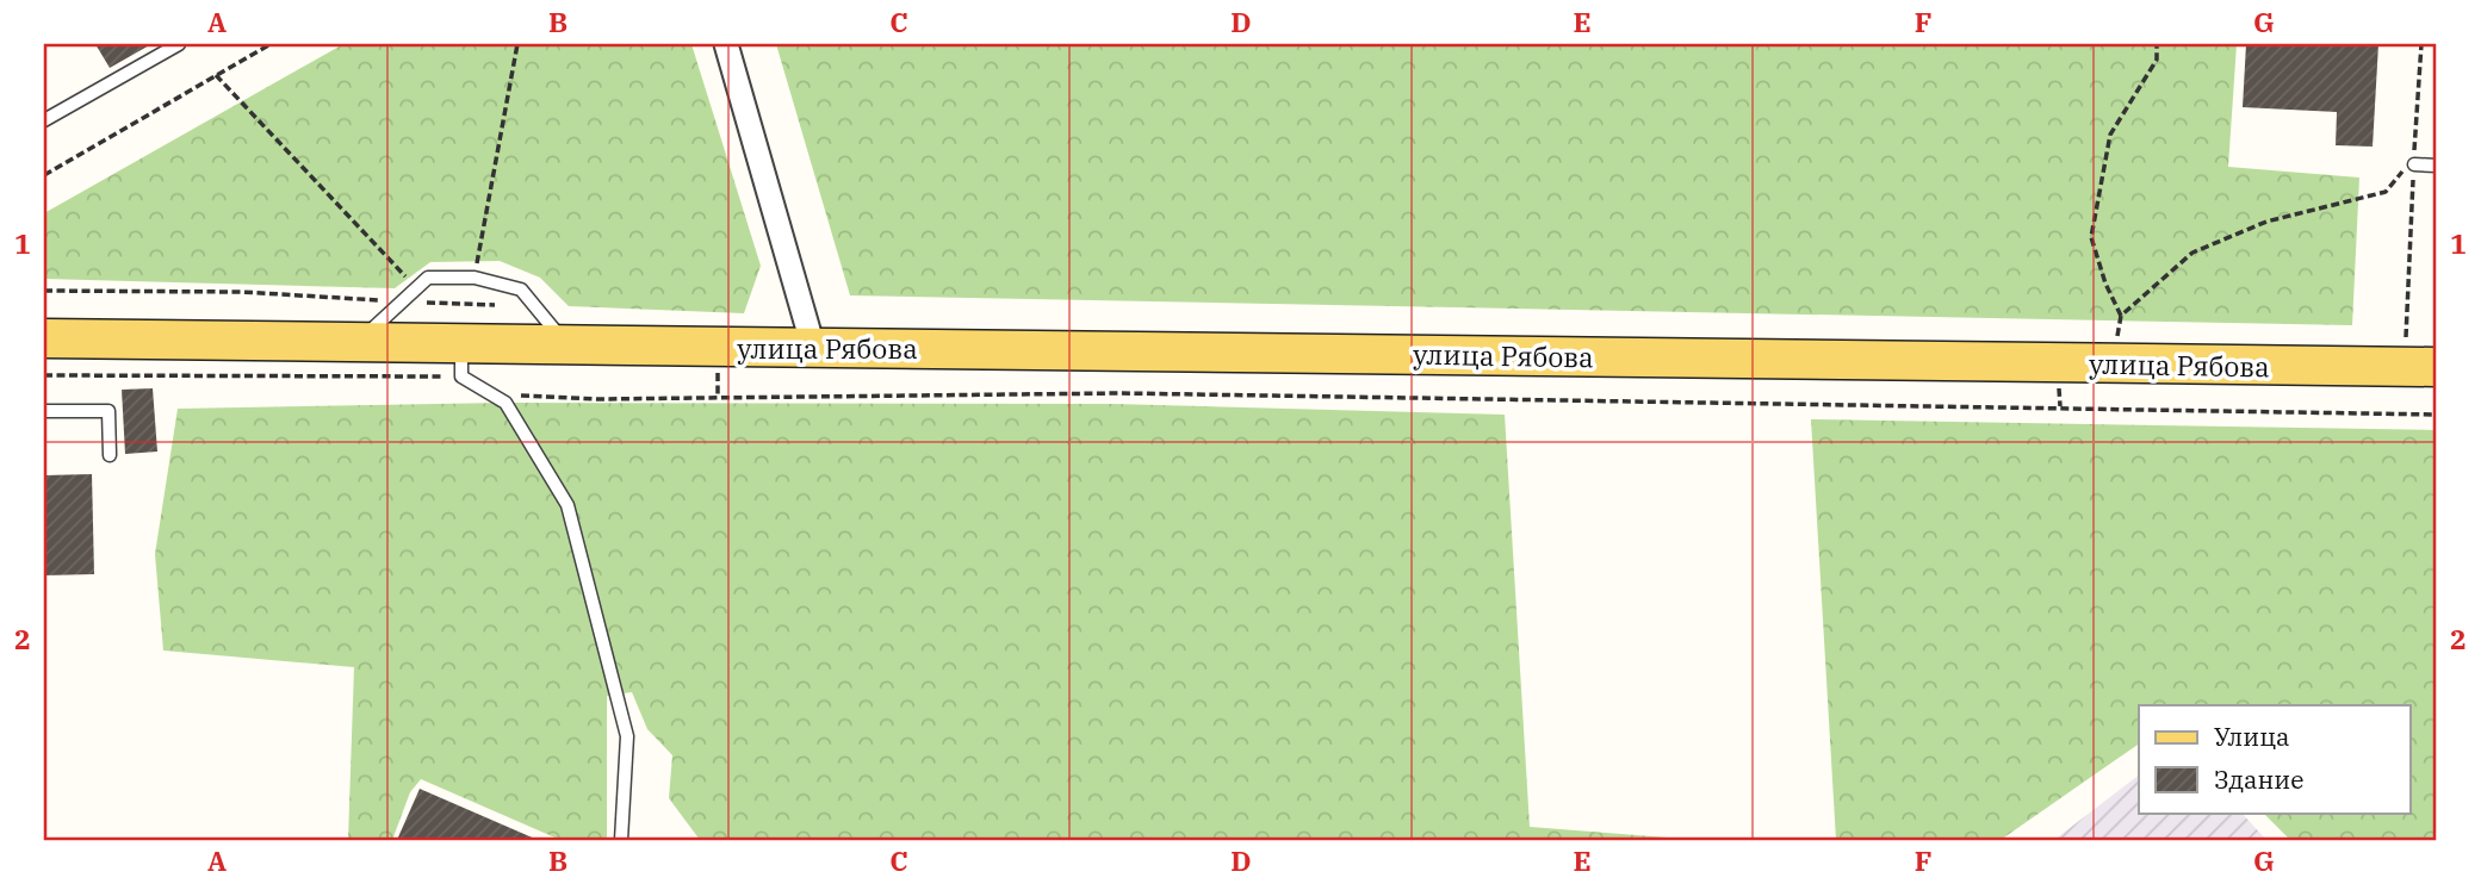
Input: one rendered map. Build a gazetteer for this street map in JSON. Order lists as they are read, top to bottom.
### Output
{
  "streets": {
    "main road": ["улица Рябова"]
  },
  "legend": ["Улица", "Здание"],
  "grid": {
    "columns": [
      "A",
      "B",
      "C",
      "D",
      "E",
      "F",
      "G"
    ],
    "rows": ["1", "2"]
  }
}
